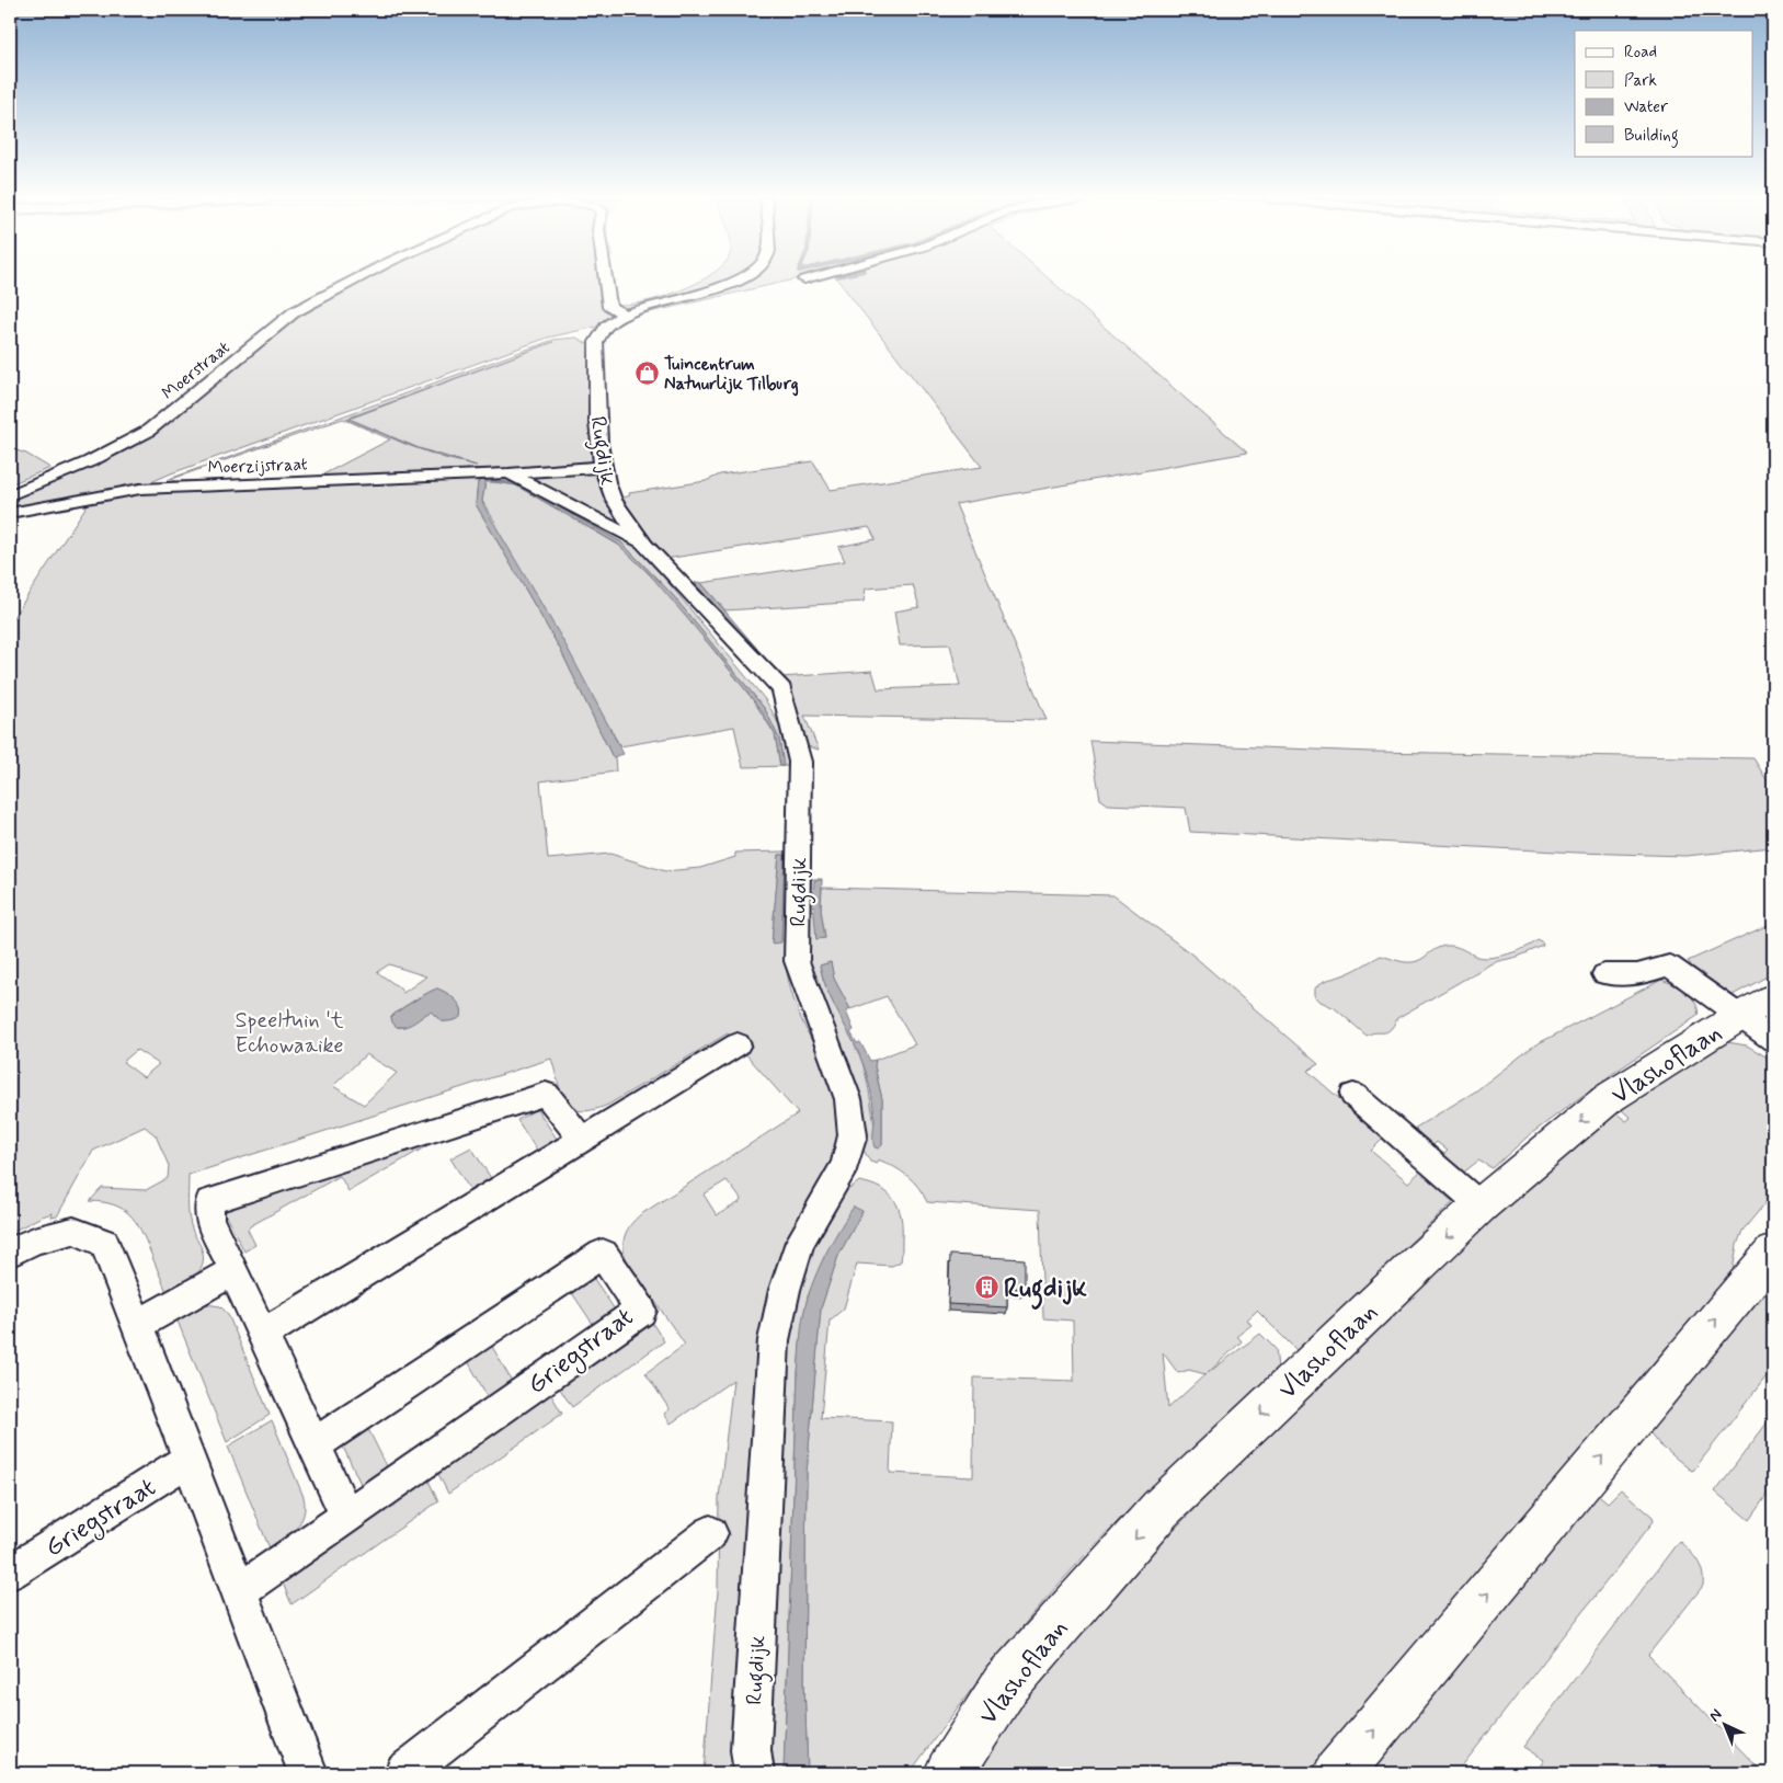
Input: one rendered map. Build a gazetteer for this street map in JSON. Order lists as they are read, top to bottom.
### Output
{
  "streets": {
    "street": [
      "Moerstraat",
      "Rugdijk",
      "Moerzijstraat",
      "Vlashoflaan",
      "Griegstraat"
    ]
  },
  "crossings": [
    ["Moerstraat", "Rugdijk"],
    ["Rugdijk", "Moerzijstraat"]
  ],
  "one_way": ["Vlashoflaan"],
  "parks": ["Speeltuin 't Echowaaike"],
  "places": {
    "shop": ["Tuincentrum Natuurlijk Tilburg"],
    "building": ["Rugdijk"]
  },
  "legend": [
    "Road",
    "Park",
    "Water",
    "Building"
  ],
  "north": "top left"
}
